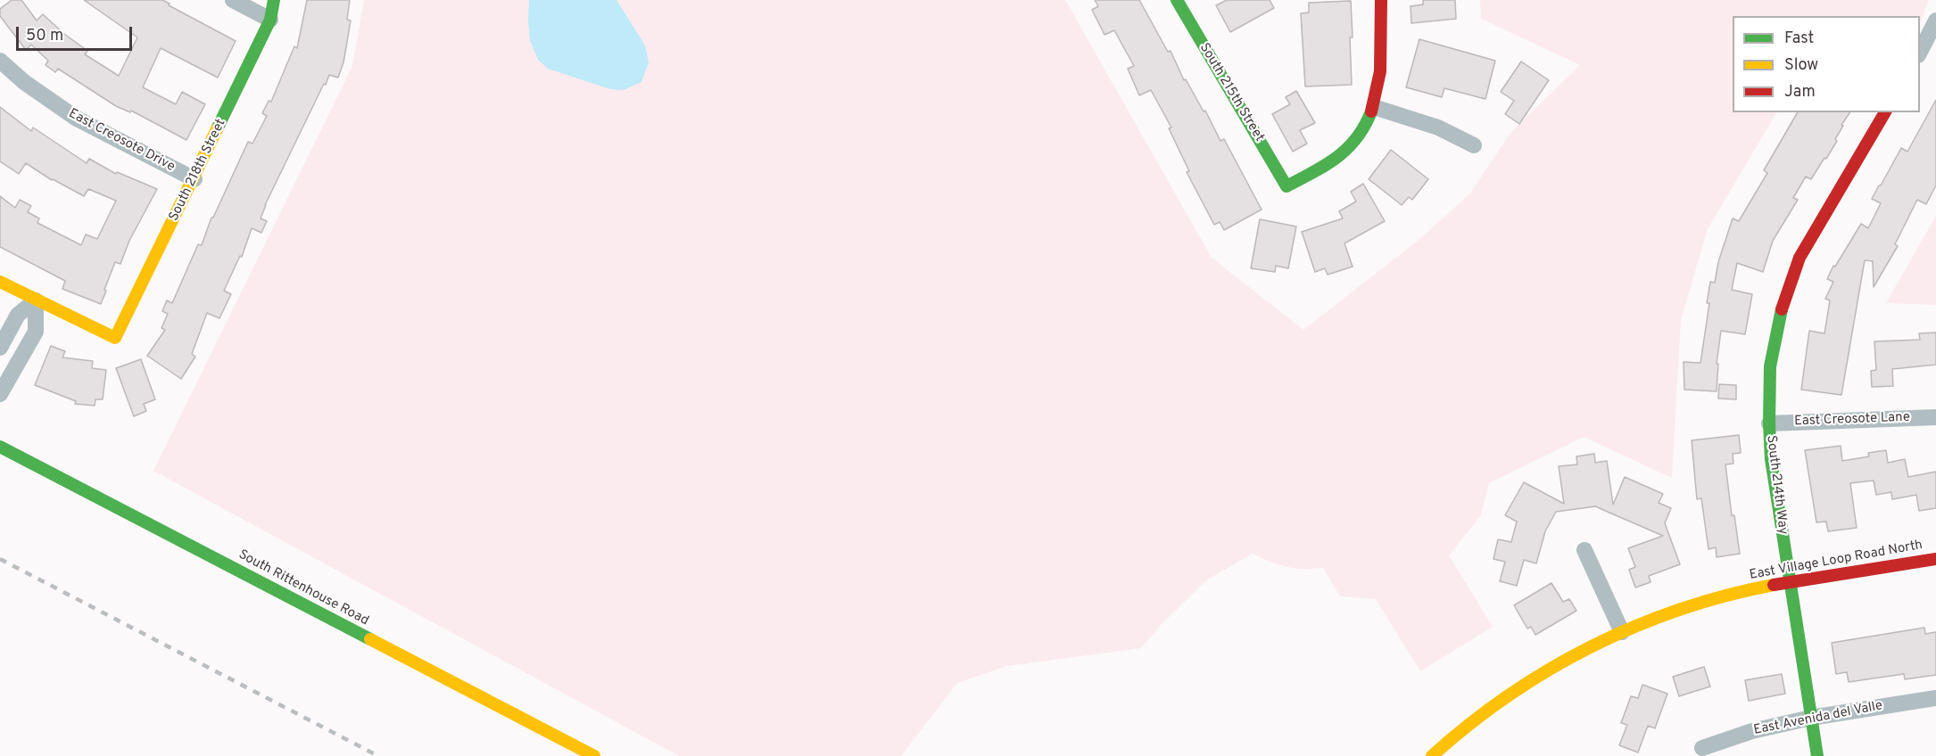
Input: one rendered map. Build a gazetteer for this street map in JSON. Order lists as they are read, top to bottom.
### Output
{
  "streets": {
    "street": [
      "South 215th Street",
      "East Creosote Drive",
      "South 218th Street",
      "East Creosote Lane",
      "South 214th Way",
      "East Village Loop Road North",
      "South Rittenhouse Road",
      "East Avenida del Valle"
    ]
  },
  "crossings": [
    ["East Creosote Drive", "South 218th Street"],
    ["East Creosote Lane", "South 214th Way"],
    ["South 214th Way", "East Village Loop Road North"],
    ["South 214th Way", "East Avenida del Valle"]
  ],
  "legend": ["Fast", "Slow", "Jam"],
  "scale_bar": "50 m"
}
